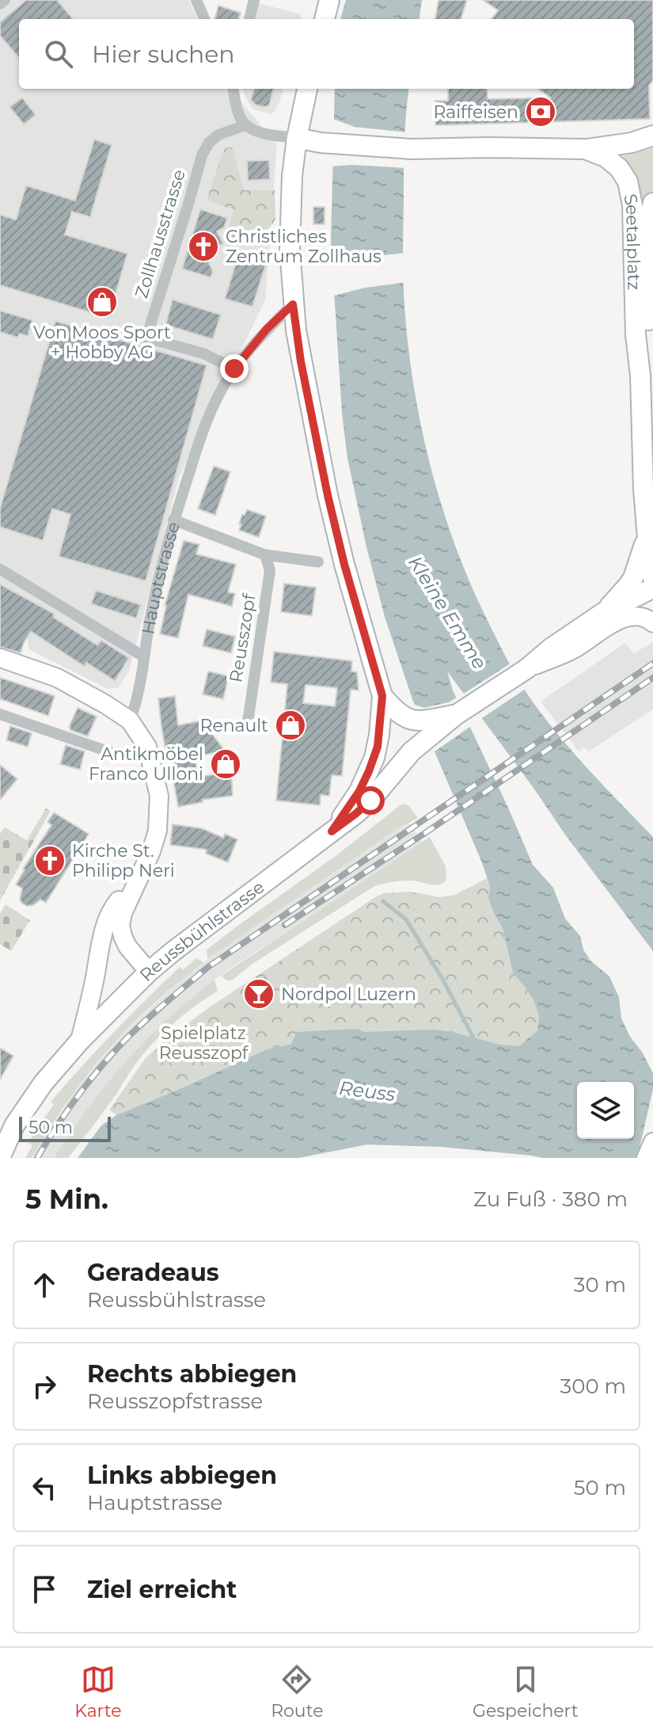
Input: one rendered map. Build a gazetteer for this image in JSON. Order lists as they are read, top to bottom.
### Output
{
  "streets": {
    "main road": ["Seetalplatz", "Reussbühlstrasse"],
    "street": ["Zollhausstrasse", "Hauptstrasse", "Reusszopf"]
  },
  "crossings": [
    ["Zollhausstrasse", "Hauptstrasse"]
  ],
  "water": ["Kleine Emme", "Reuss"],
  "parks": ["Spielplatz Reusszopf"],
  "places": {
    "bank": ["Raiffeisen"],
    "church": ["Christliches Zentrum Zollhaus", "Kirche St. Philipp Neri"],
    "shop": ["Von Moos Sport + Hobby AG", "Renault", "Antikmöbel Franco Ulloni"],
    "bar": ["Nordpol Luzern"]
  },
  "scale_bar": "50 m",
  "page": {
    "search": "Hier suchen",
    "scale": "50 m",
    "heading": ["5 Min.", "Zu Fuß · 380 m"],
    "list": [
      ["Geradeaus", "Reussbühlstrasse", "30 m"],
      ["Rechts abbiegen", "Reusszopfstrasse", "300 m"],
      ["Links abbiegen", "Hauptstrasse", "50 m"],
      "Ziel erreicht"
    ],
    "nav": ["Karte", "Route", "Gespeichert"]
  }
}
